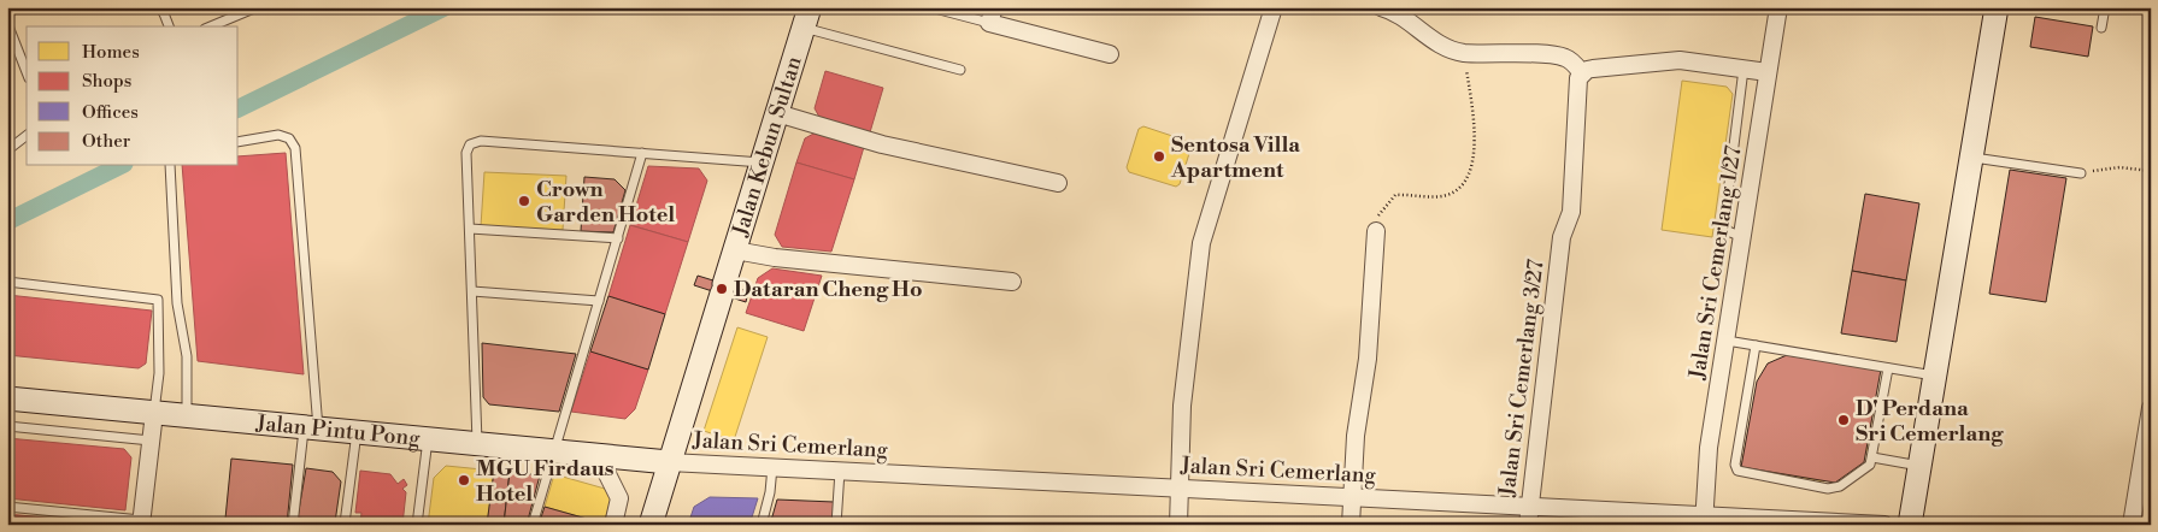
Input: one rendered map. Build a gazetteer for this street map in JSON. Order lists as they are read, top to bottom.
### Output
{
  "streets": {
    "street": [
      "Jalan Kebun Sultan",
      "Jalan Sri Cemerlang 1/27",
      "Jalan Sri Cemerlang 3/27",
      "Jalan Pintu Pong",
      "Jalan Sri Cemerlang"
    ]
  },
  "crossings": [
    ["Jalan Kebun Sultan", "Jalan Pintu Pong"],
    ["Jalan Kebun Sultan", "Jalan Sri Cemerlang"],
    ["Jalan Sri Cemerlang 1/27", "Jalan Sri Cemerlang"],
    ["Jalan Sri Cemerlang 3/27", "Jalan Sri Cemerlang"],
    ["Jalan Pintu Pong", "Jalan Sri Cemerlang"]
  ],
  "places": [
    "Sentosa Villa Apartment",
    "Crown Garden Hotel",
    "Dataran Cheng Ho",
    "D' Perdana Sri Cemerlang",
    "MGU Firdaus Hotel"
  ],
  "legend": [
    "Homes",
    "Shops",
    "Offices",
    "Other"
  ]
}
